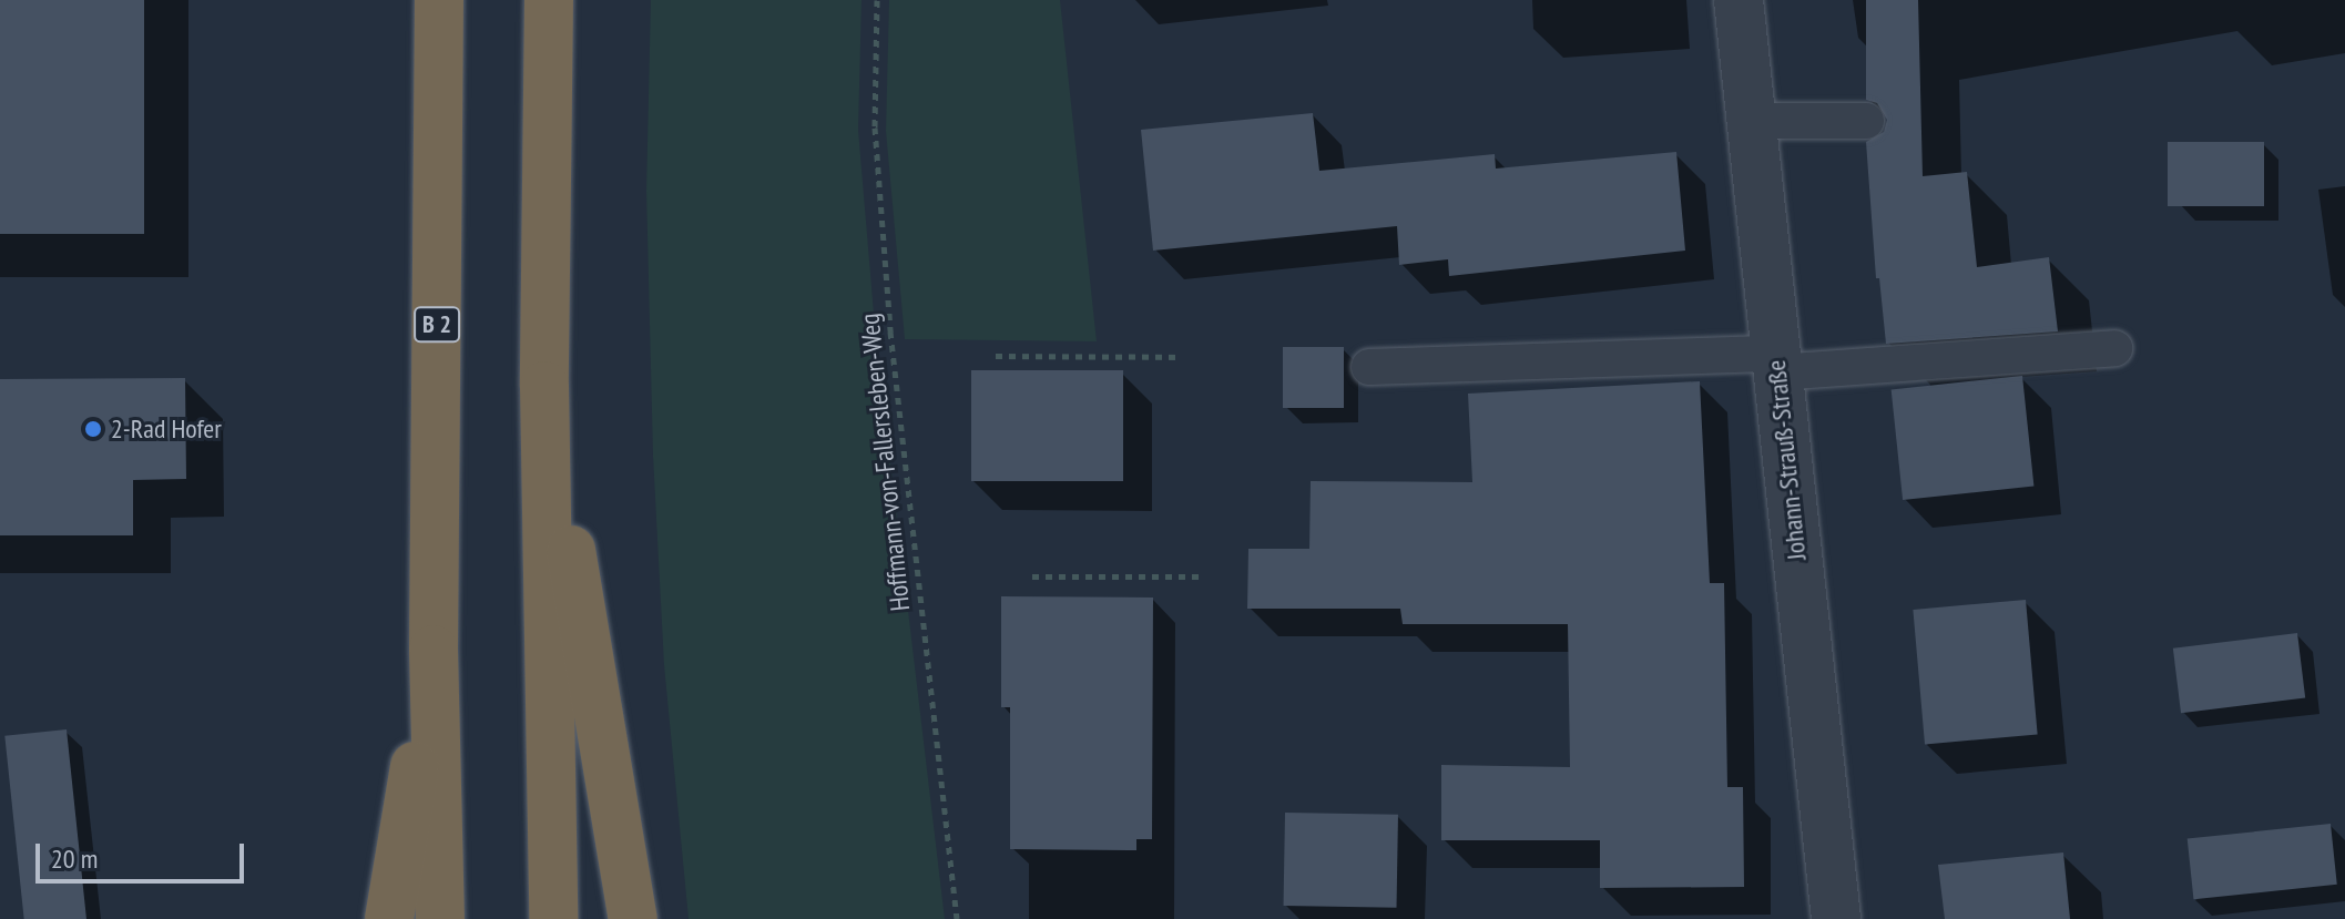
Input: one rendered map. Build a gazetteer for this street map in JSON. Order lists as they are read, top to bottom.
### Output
{
  "streets": {
    "highway": ["B 2"],
    "street": ["Johann-Strauß-Straße"],
    "path": ["Hoffmann-von-Fallersleben-Weg"]
  },
  "places": ["2-Rad Hofer"],
  "scale_bar": "20 m"
}
